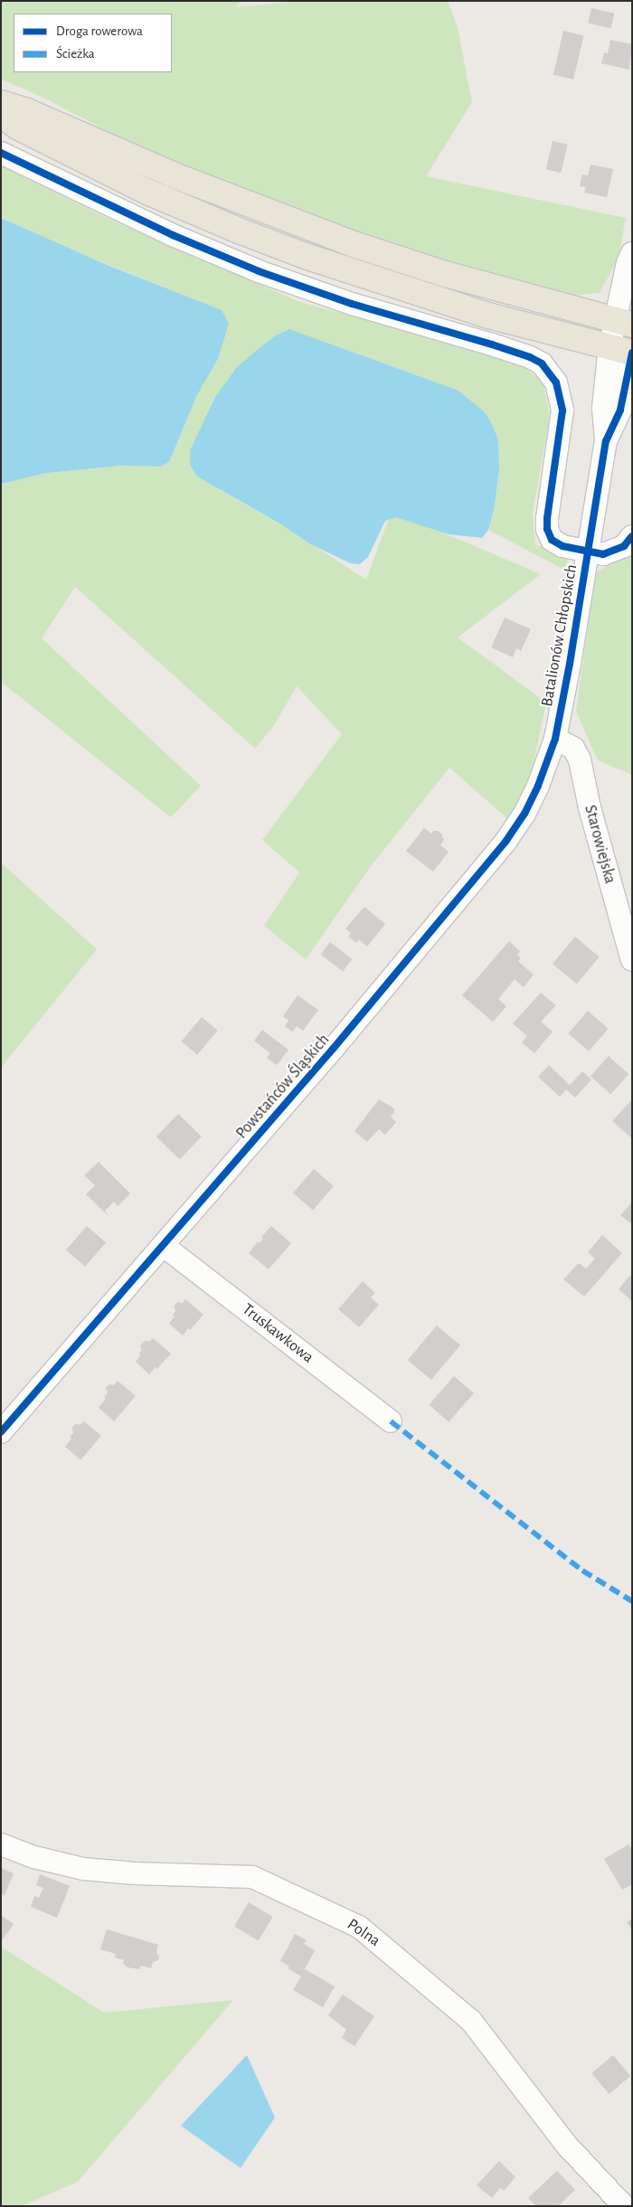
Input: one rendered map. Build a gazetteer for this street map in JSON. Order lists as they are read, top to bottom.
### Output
{
  "streets": {
    "street": [
      "Batalionów Chłopskich",
      "Starowiejska",
      "Powstańców Śląskich",
      "Truskawkowa",
      "Polna"
    ]
  },
  "crossings": [
    ["Batalionów Chłopskich", "Starowiejska"],
    ["Batalionów Chłopskich", "Powstańców Śląskich"],
    ["Starowiejska", "Powstańców Śląskich"],
    ["Powstańców Śląskich", "Truskawkowa"]
  ],
  "legend": ["Droga rowerowa", "Ścieżka"]
}
